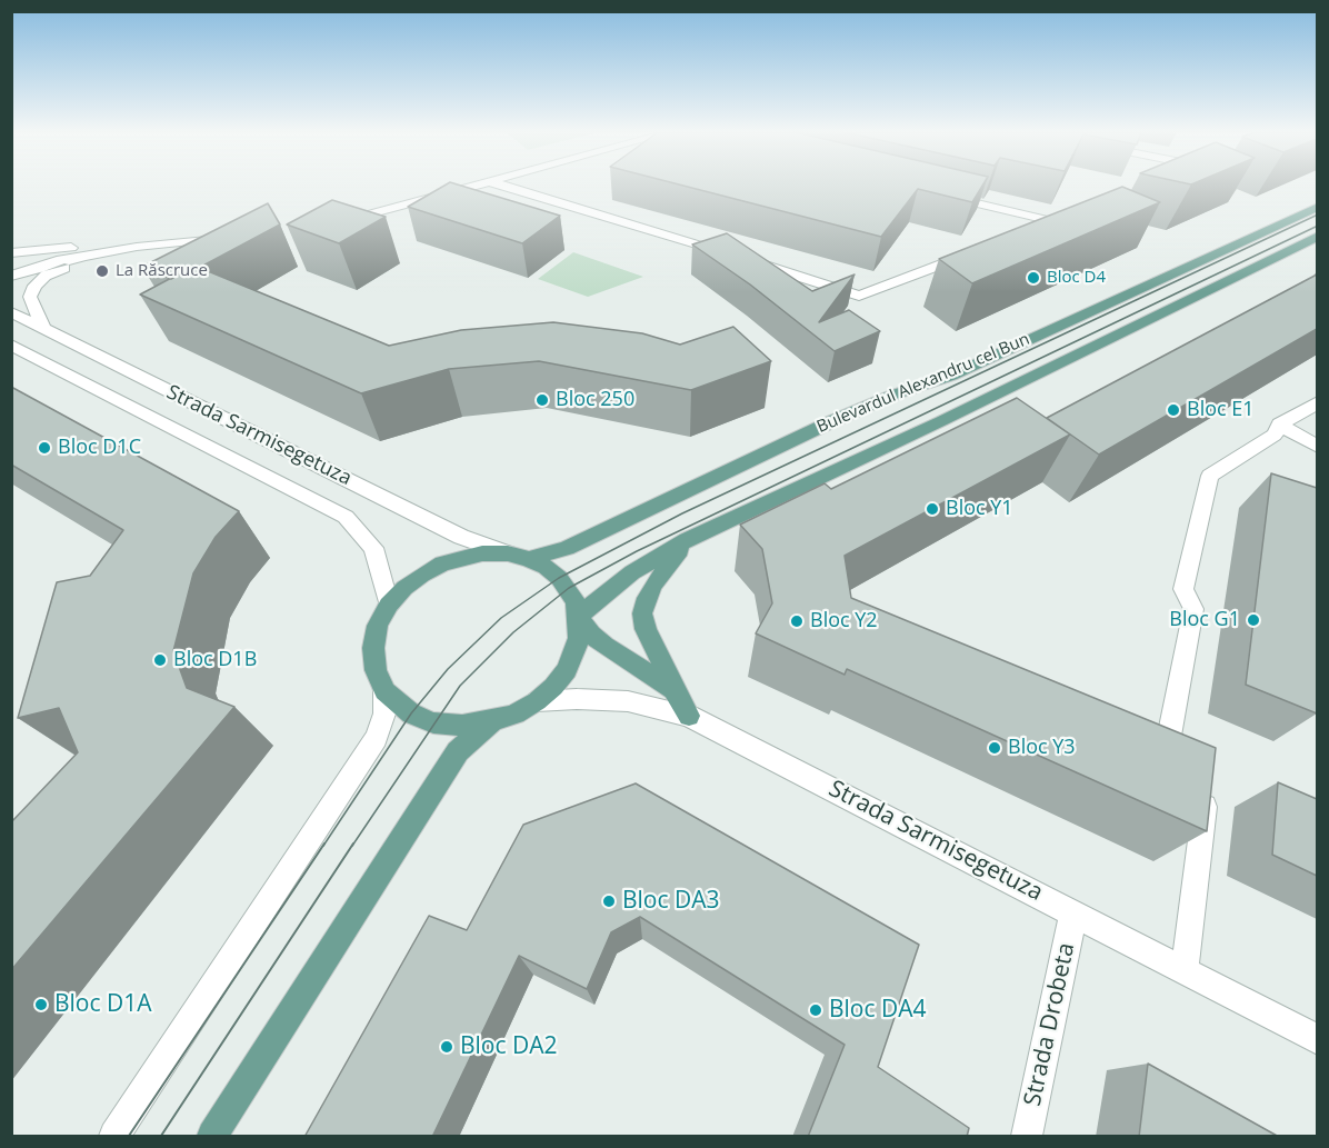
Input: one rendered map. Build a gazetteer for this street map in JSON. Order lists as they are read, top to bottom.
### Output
{
  "streets": {
    "main road": ["Bulevardul Alexandru cel Bun"],
    "street": ["Strada Sarmisegetuza", "Strada Drobeta"]
  },
  "crossings": [
    ["Bulevardul Alexandru cel Bun", "Strada Sarmisegetuza"],
    ["Strada Sarmisegetuza", "Strada Drobeta"]
  ],
  "places": [
    "La Răscruce",
    "Bloc D4",
    "Bloc 250",
    "Bloc E1",
    "Bloc D1C",
    "Bloc Y1",
    "Bloc G1",
    "Bloc Y2",
    "Bloc D1B",
    "Bloc Y3",
    "Bloc DA3",
    "Bloc D1A",
    "Bloc DA4",
    "Bloc DA2"
  ]
}
